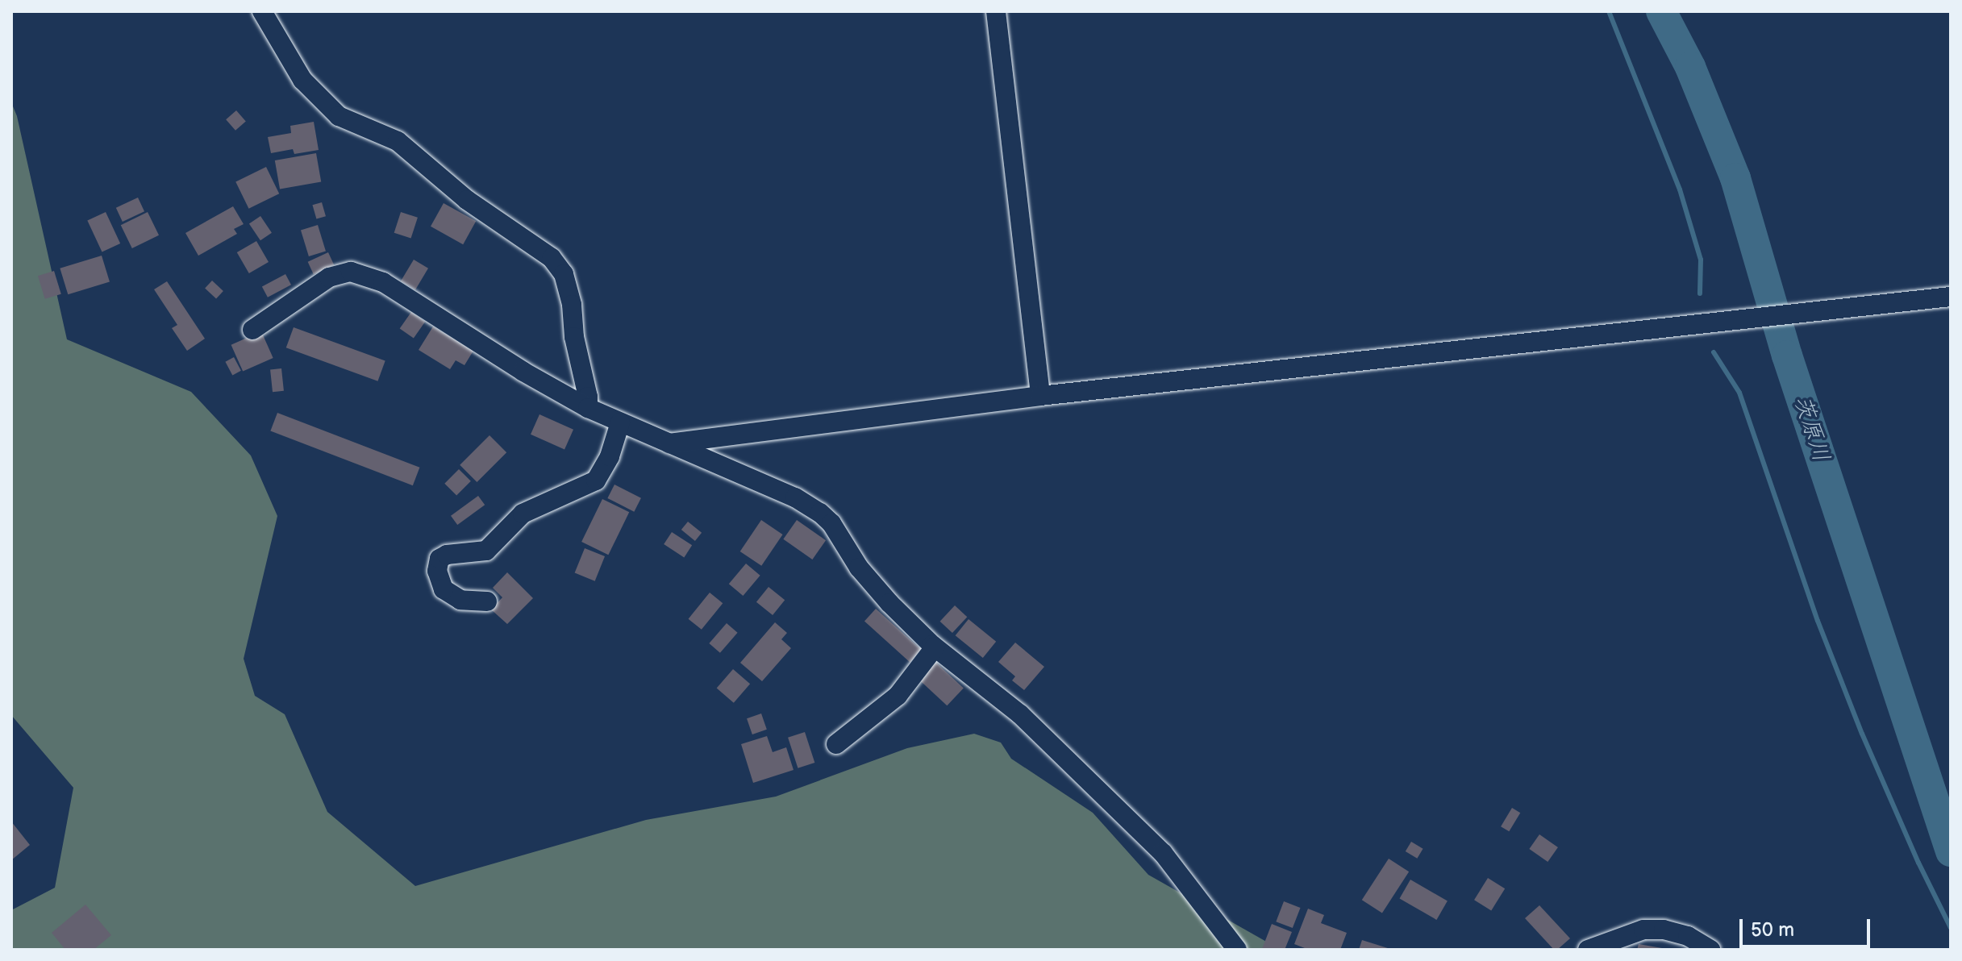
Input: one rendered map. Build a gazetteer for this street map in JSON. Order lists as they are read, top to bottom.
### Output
{
  "water": ["茨原川"],
  "scale_bar": "50 m"
}
